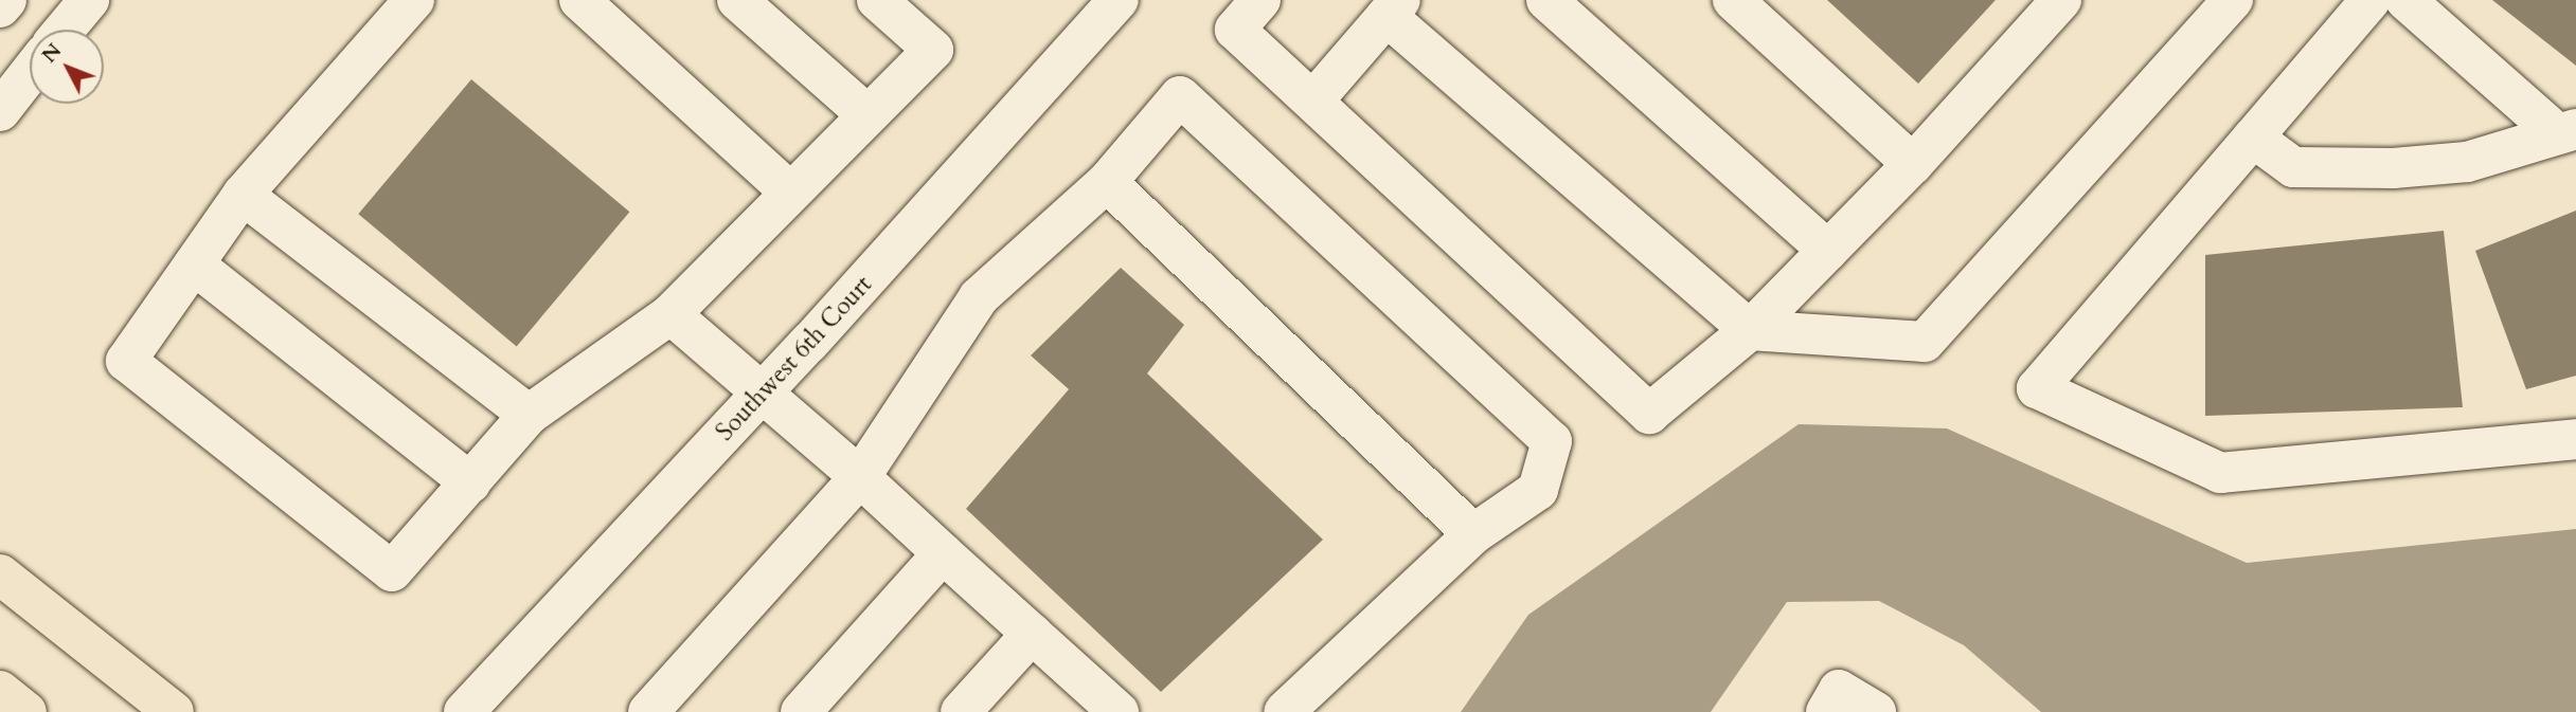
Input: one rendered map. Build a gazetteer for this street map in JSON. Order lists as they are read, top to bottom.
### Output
{
  "streets": {
    "street": ["Southwest 6th Court"]
  },
  "north": "top left"
}
